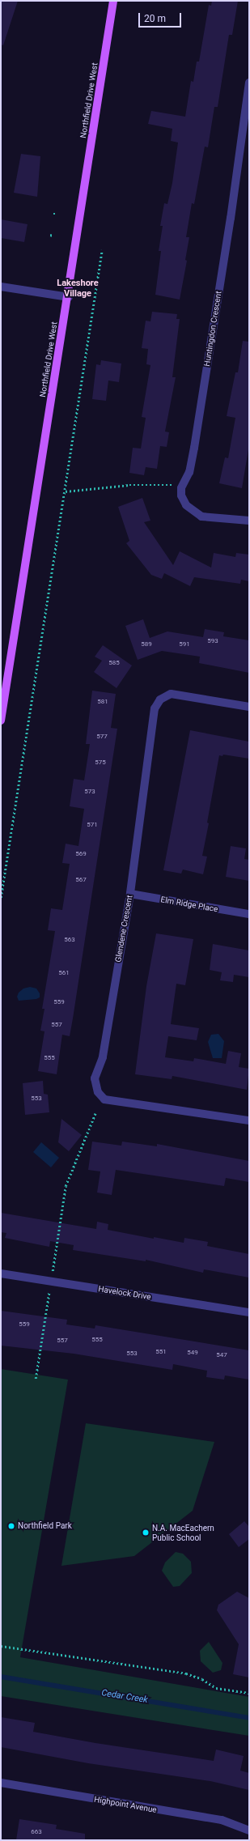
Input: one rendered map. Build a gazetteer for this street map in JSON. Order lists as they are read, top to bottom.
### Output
{
  "streets": {
    "main road": ["Northfield Drive West"],
    "street": [
      "Huntingdon Crescent",
      "Elm Ridge Place",
      "Glendene Crescent",
      "Havelock Drive",
      "Highpoint Avenue"
    ]
  },
  "crossings": [
    ["Elm Ridge Place", "Glendene Crescent"]
  ],
  "districts": ["Lakeshore Village"],
  "water": ["Cedar Creek"],
  "places": ["Northfield Park", "N.A. MacEachern Public School"],
  "house_numbers": [
    "593",
    "589",
    "591",
    "585",
    "581",
    "577",
    "575",
    "573",
    "571",
    "569",
    "567",
    "563",
    "561",
    "559",
    "557",
    "555",
    "553",
    "559",
    "555",
    "557",
    "551",
    "549",
    "553",
    "547",
    "663"
  ],
  "scale_bar": "20 m"
}
